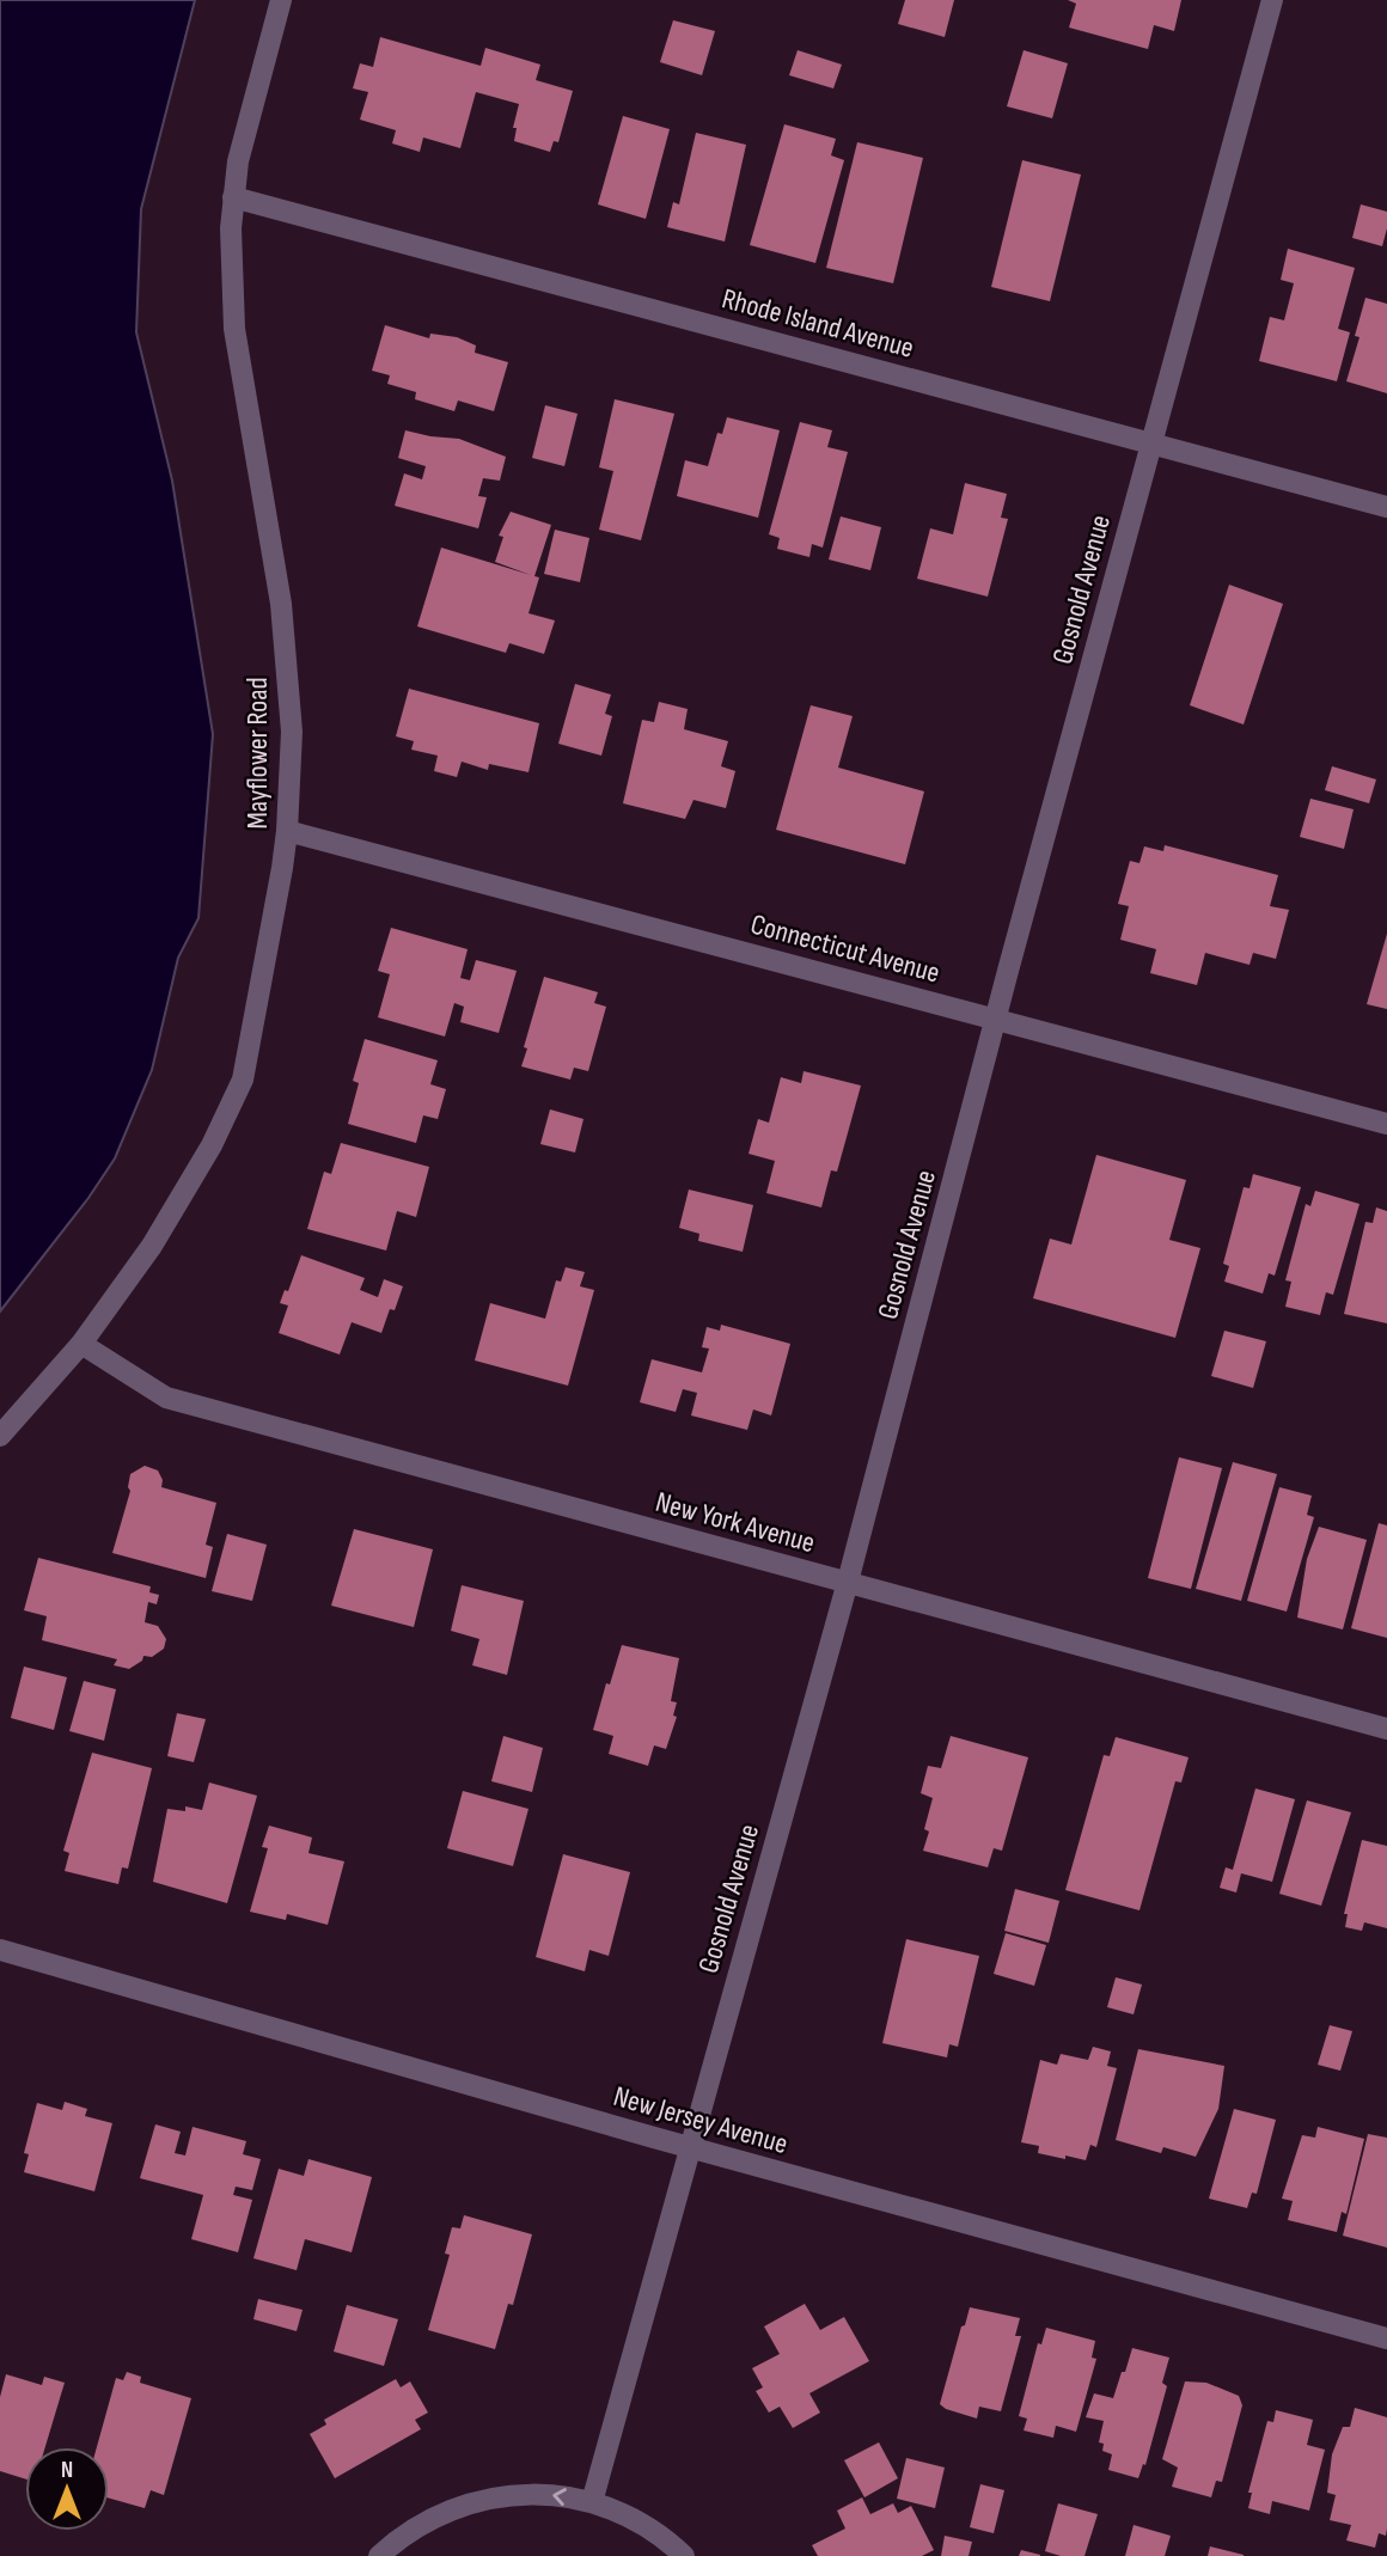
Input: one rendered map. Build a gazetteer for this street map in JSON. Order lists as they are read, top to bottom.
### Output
{
  "streets": {
    "street": [
      "Rhode Island Avenue",
      "Gosnold Avenue",
      "Mayflower Road",
      "Connecticut Avenue",
      "New York Avenue",
      "New Jersey Avenue"
    ]
  },
  "crossings": [
    ["Rhode Island Avenue", "Gosnold Avenue"],
    ["Rhode Island Avenue", "Mayflower Road"],
    ["Gosnold Avenue", "Connecticut Avenue"],
    ["Gosnold Avenue", "New York Avenue"],
    ["Gosnold Avenue", "New Jersey Avenue"],
    ["Mayflower Road", "Connecticut Avenue"],
    ["Mayflower Road", "New York Avenue"]
  ],
  "north": "top"
}
